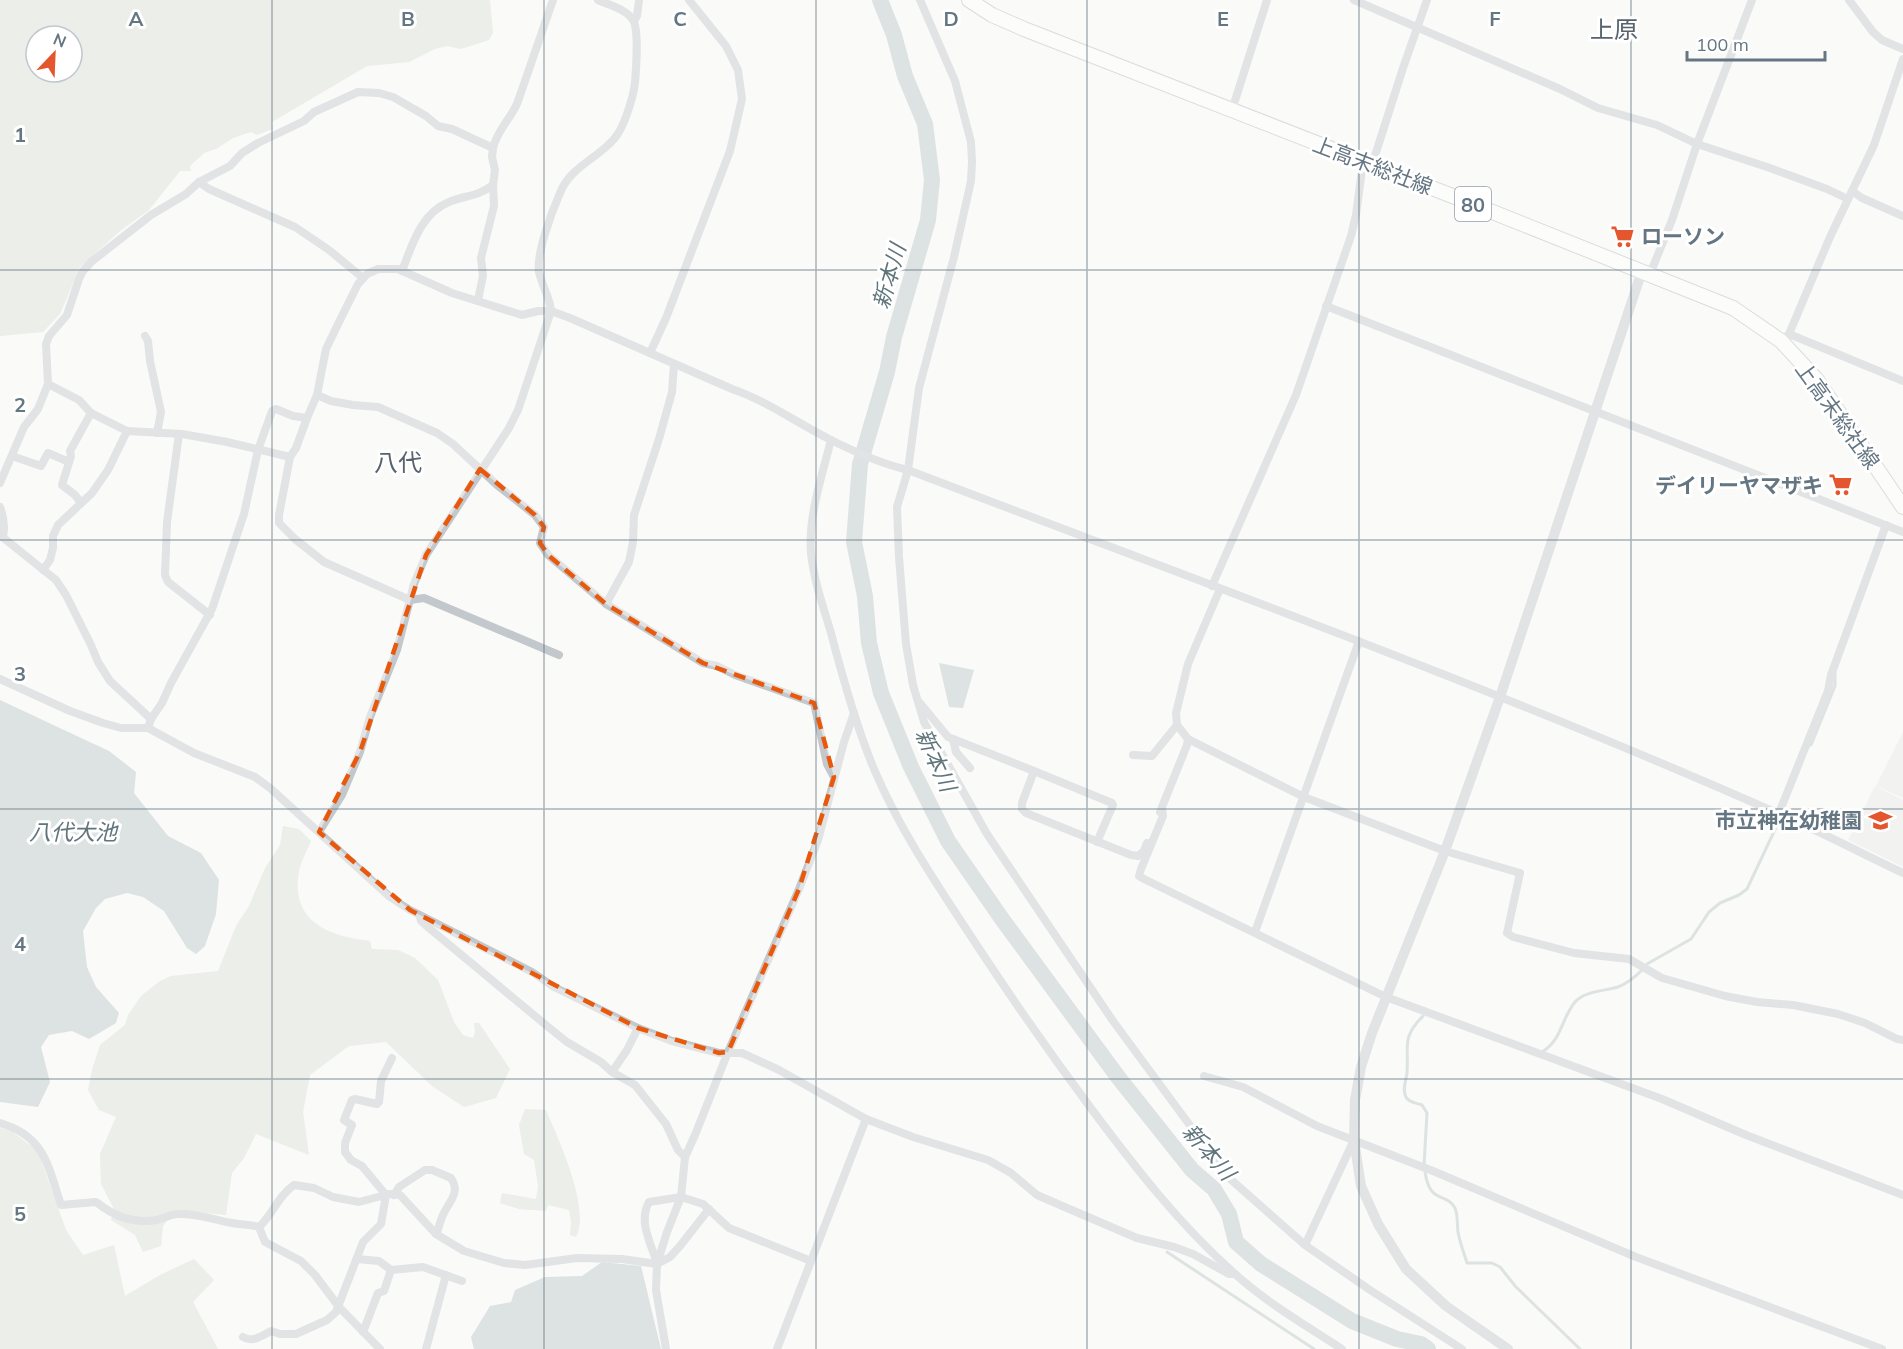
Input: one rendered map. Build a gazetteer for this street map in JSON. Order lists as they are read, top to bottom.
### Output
{
  "streets": {
    "main road": ["上高末総社線", "80"]
  },
  "districts": ["上原", "八代"],
  "water": ["新本川", "八代大池"],
  "places": {
    "supermarket": ["ローソン", "デイリーヤマザキ"],
    "school or university": ["市立神在幼稚園"]
  },
  "scale_bar": "100 m",
  "north": "top right",
  "grid": {
    "columns": [
      "A",
      "B",
      "C",
      "D",
      "E",
      "F"
    ],
    "rows": [
      "1",
      "2",
      "3",
      "4",
      "5"
    ]
  }
}
